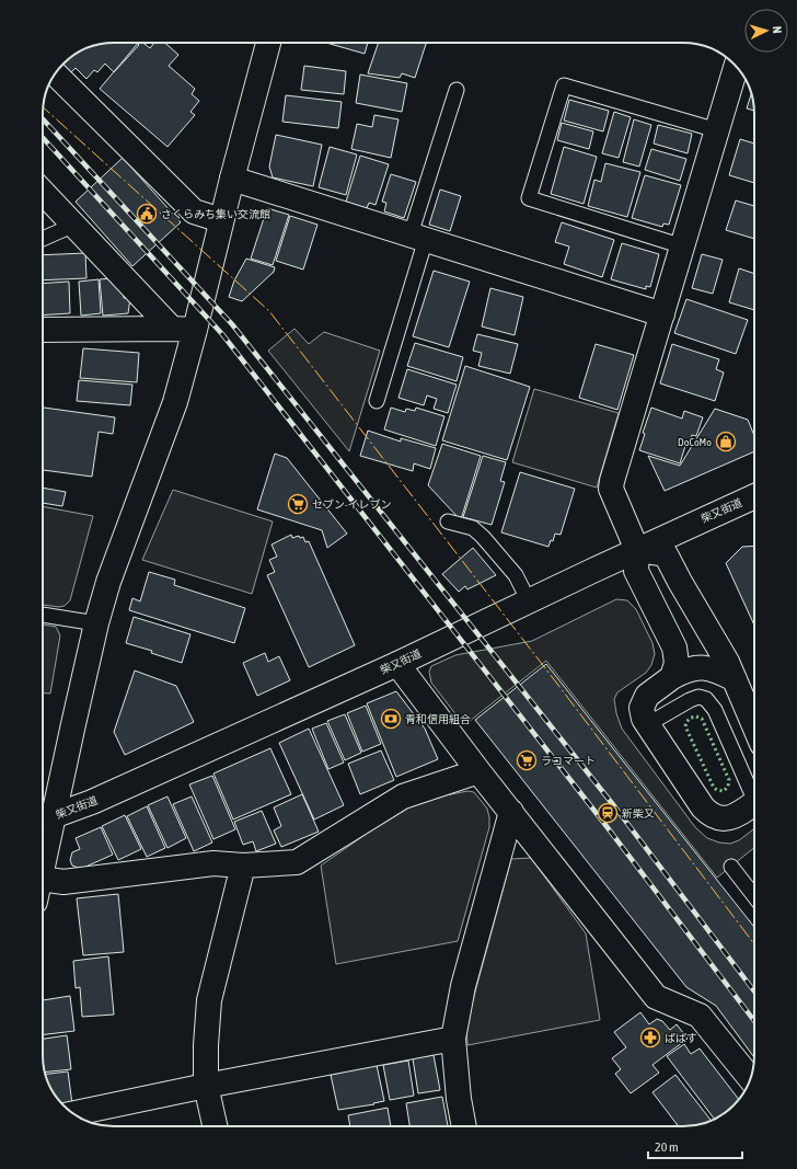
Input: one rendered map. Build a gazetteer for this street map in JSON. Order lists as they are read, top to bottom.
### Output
{
  "streets": {
    "street": ["柴又街道"]
  },
  "places": {
    "public building": ["さくらみち集い交流館"],
    "shop": ["DoCoMo"],
    "supermarket": ["セブン-イレブン", "ラコマート"],
    "bank": ["青和信用組合"],
    "station": ["新柴又"],
    "pharmacy": ["ぱぱす"]
  },
  "scale_bar": "20 m",
  "north": "right"
}
